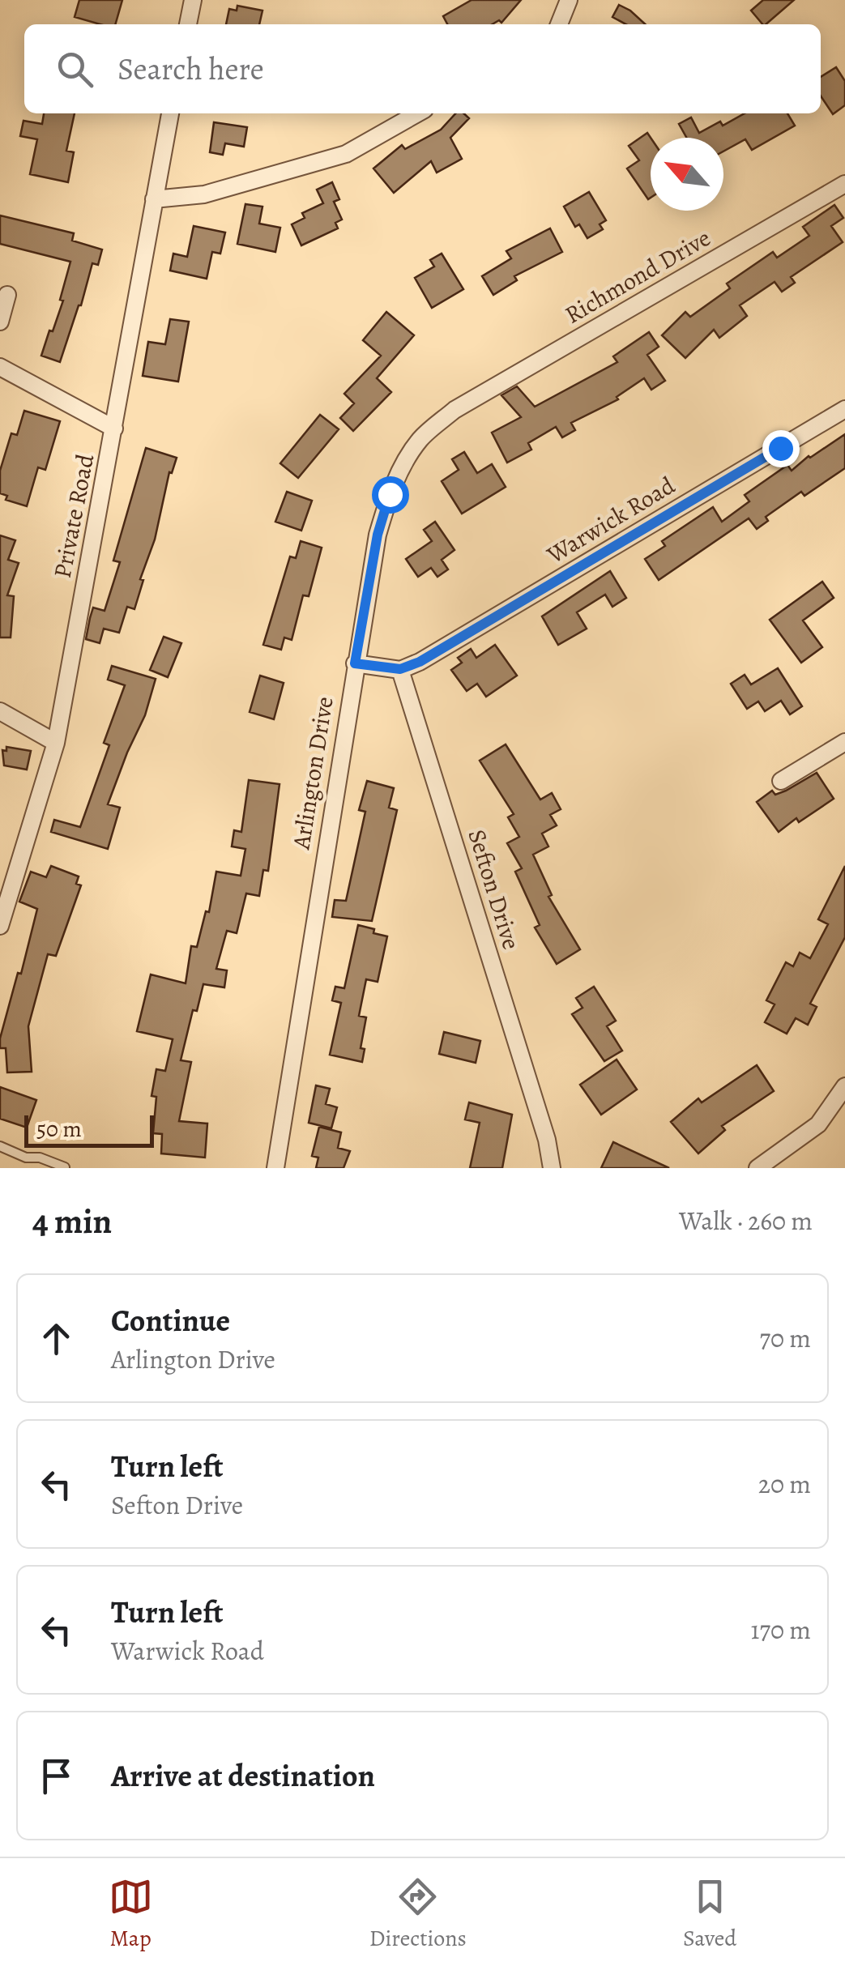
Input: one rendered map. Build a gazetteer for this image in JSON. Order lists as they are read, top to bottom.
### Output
{
  "streets": {
    "street": [
      "Richmond Drive",
      "Private Road",
      "Warwick Road",
      "Arlington Drive",
      "Sefton Drive"
    ]
  },
  "crossings": [
    ["Richmond Drive", "Arlington Drive"],
    ["Warwick Road", "Sefton Drive"]
  ],
  "scale_bar": "50 m",
  "north": "top left",
  "page": {
    "search": "Search here",
    "scale": "50 m",
    "heading": ["4 min", "Walk · 260 m"],
    "list": [
      ["Continue", "Arlington Drive", "70 m"],
      ["Turn left", "Sefton Drive", "20 m"],
      ["Turn left", "Warwick Road", "170 m"],
      "Arrive at destination"
    ],
    "nav": ["Map", "Directions", "Saved"]
  }
}
